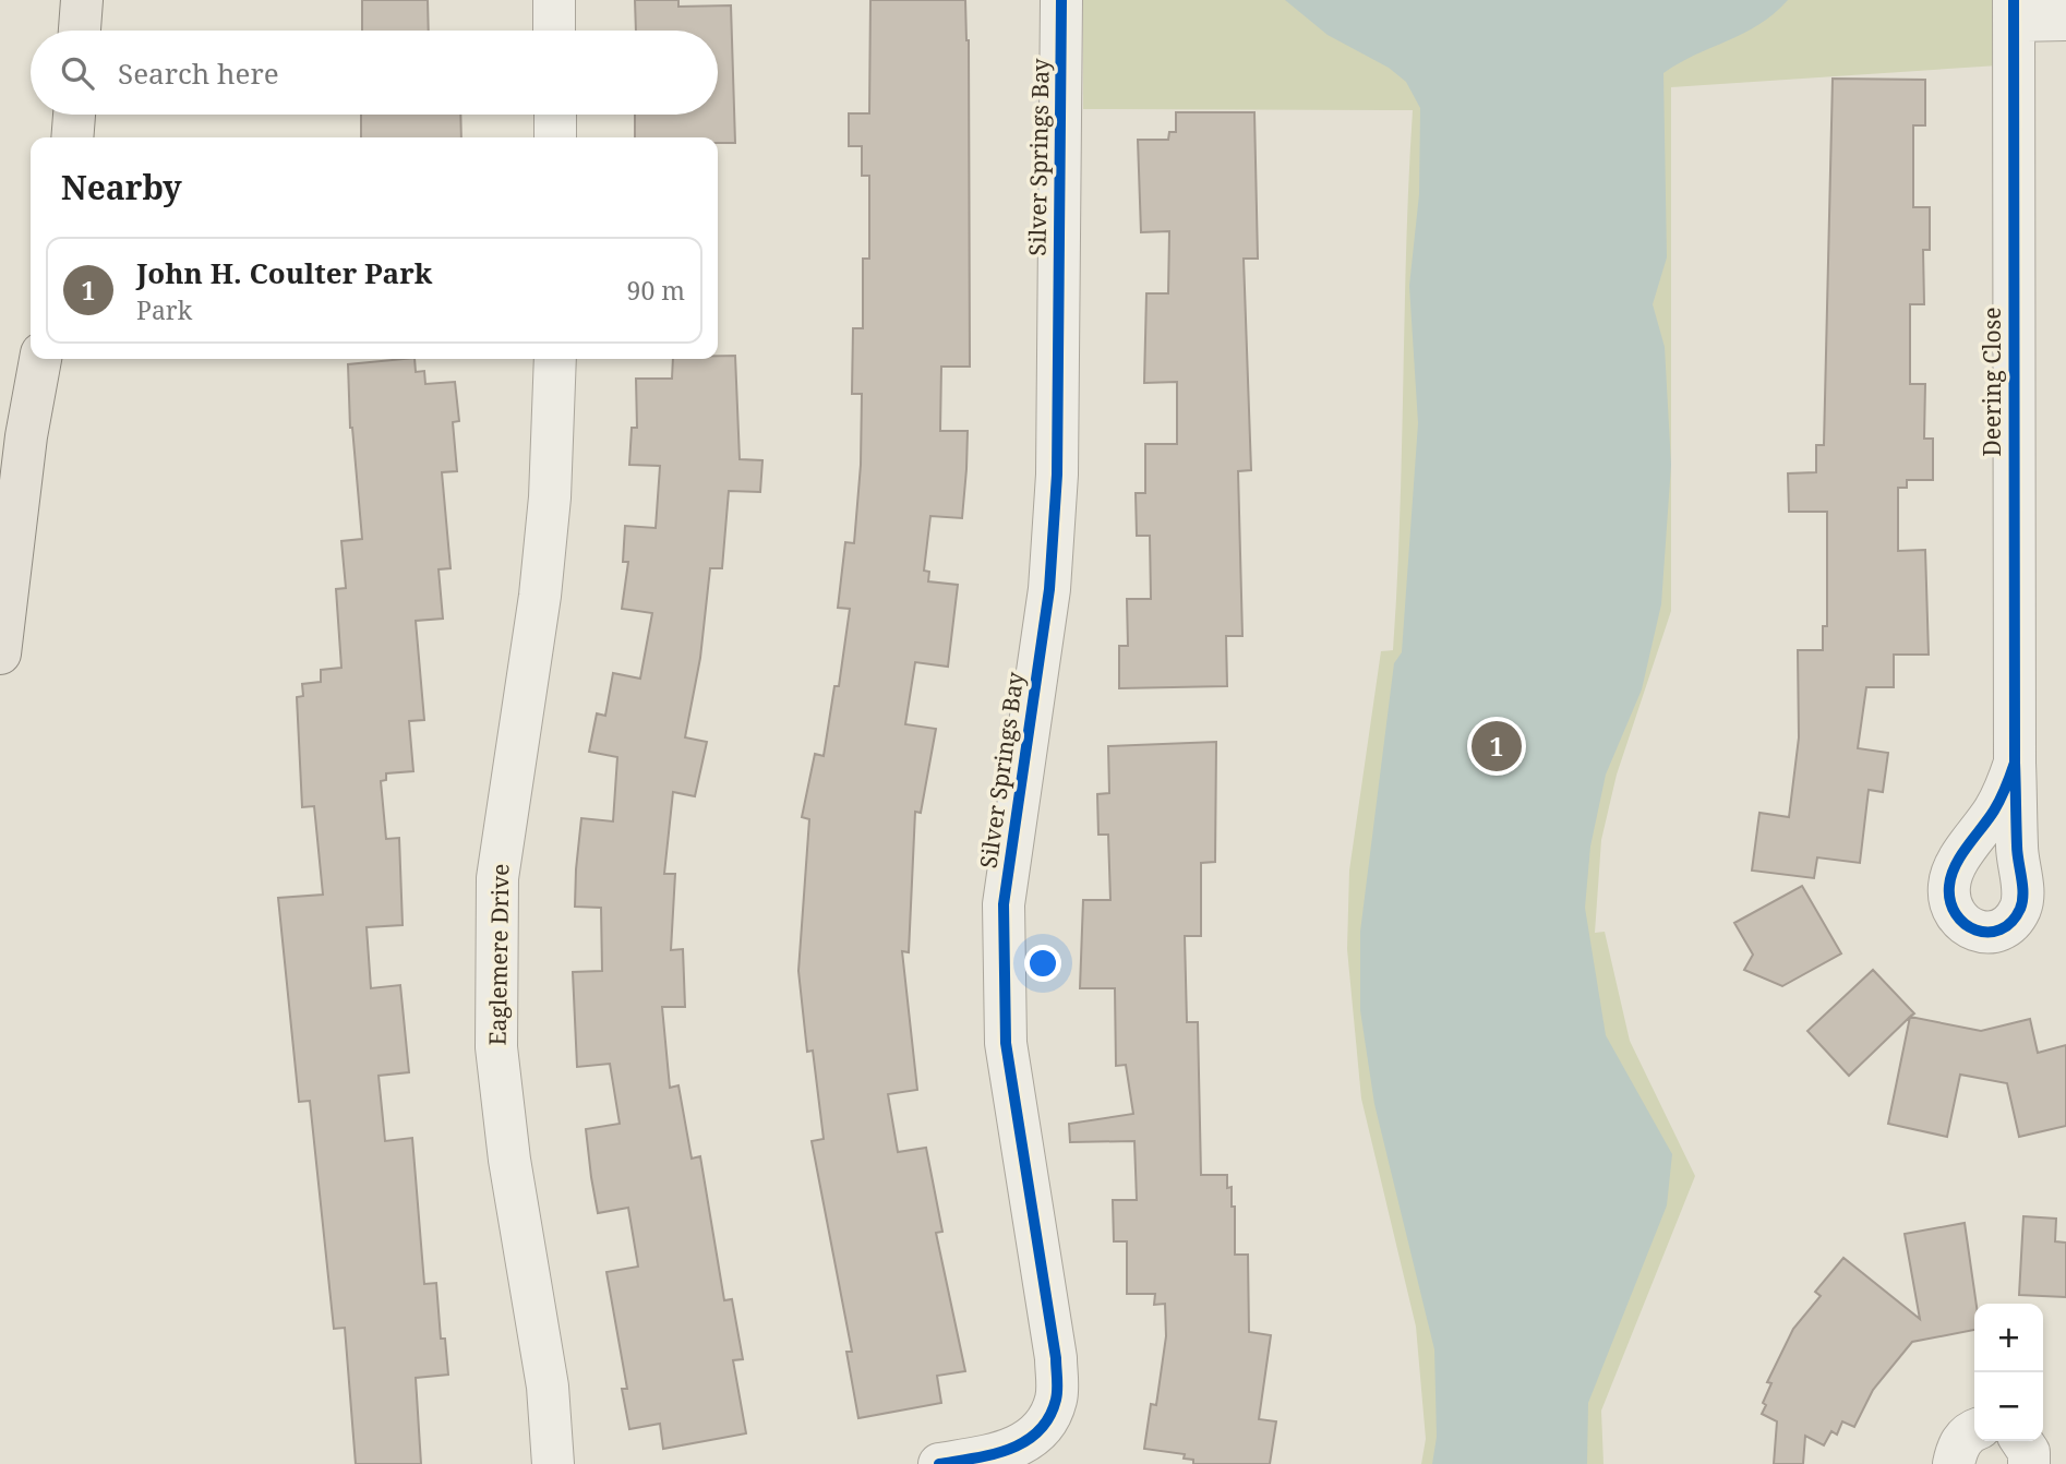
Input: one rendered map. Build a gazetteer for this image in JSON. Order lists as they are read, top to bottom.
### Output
{
  "streets": {
    "street": ["Silver Springs Bay", "Deering Close", "Eaglemere Drive"]
  },
  "page": {
    "search": "Search here",
    "heading": "Nearby",
    "list": [
      {
        "mark": "1",
        "name": "John H. Coulter Park",
        "note": "Park",
        "value": "90 m"
      }
    ],
    "pins": "1",
    "map_buttons": ["+", "−"]
  }
}
